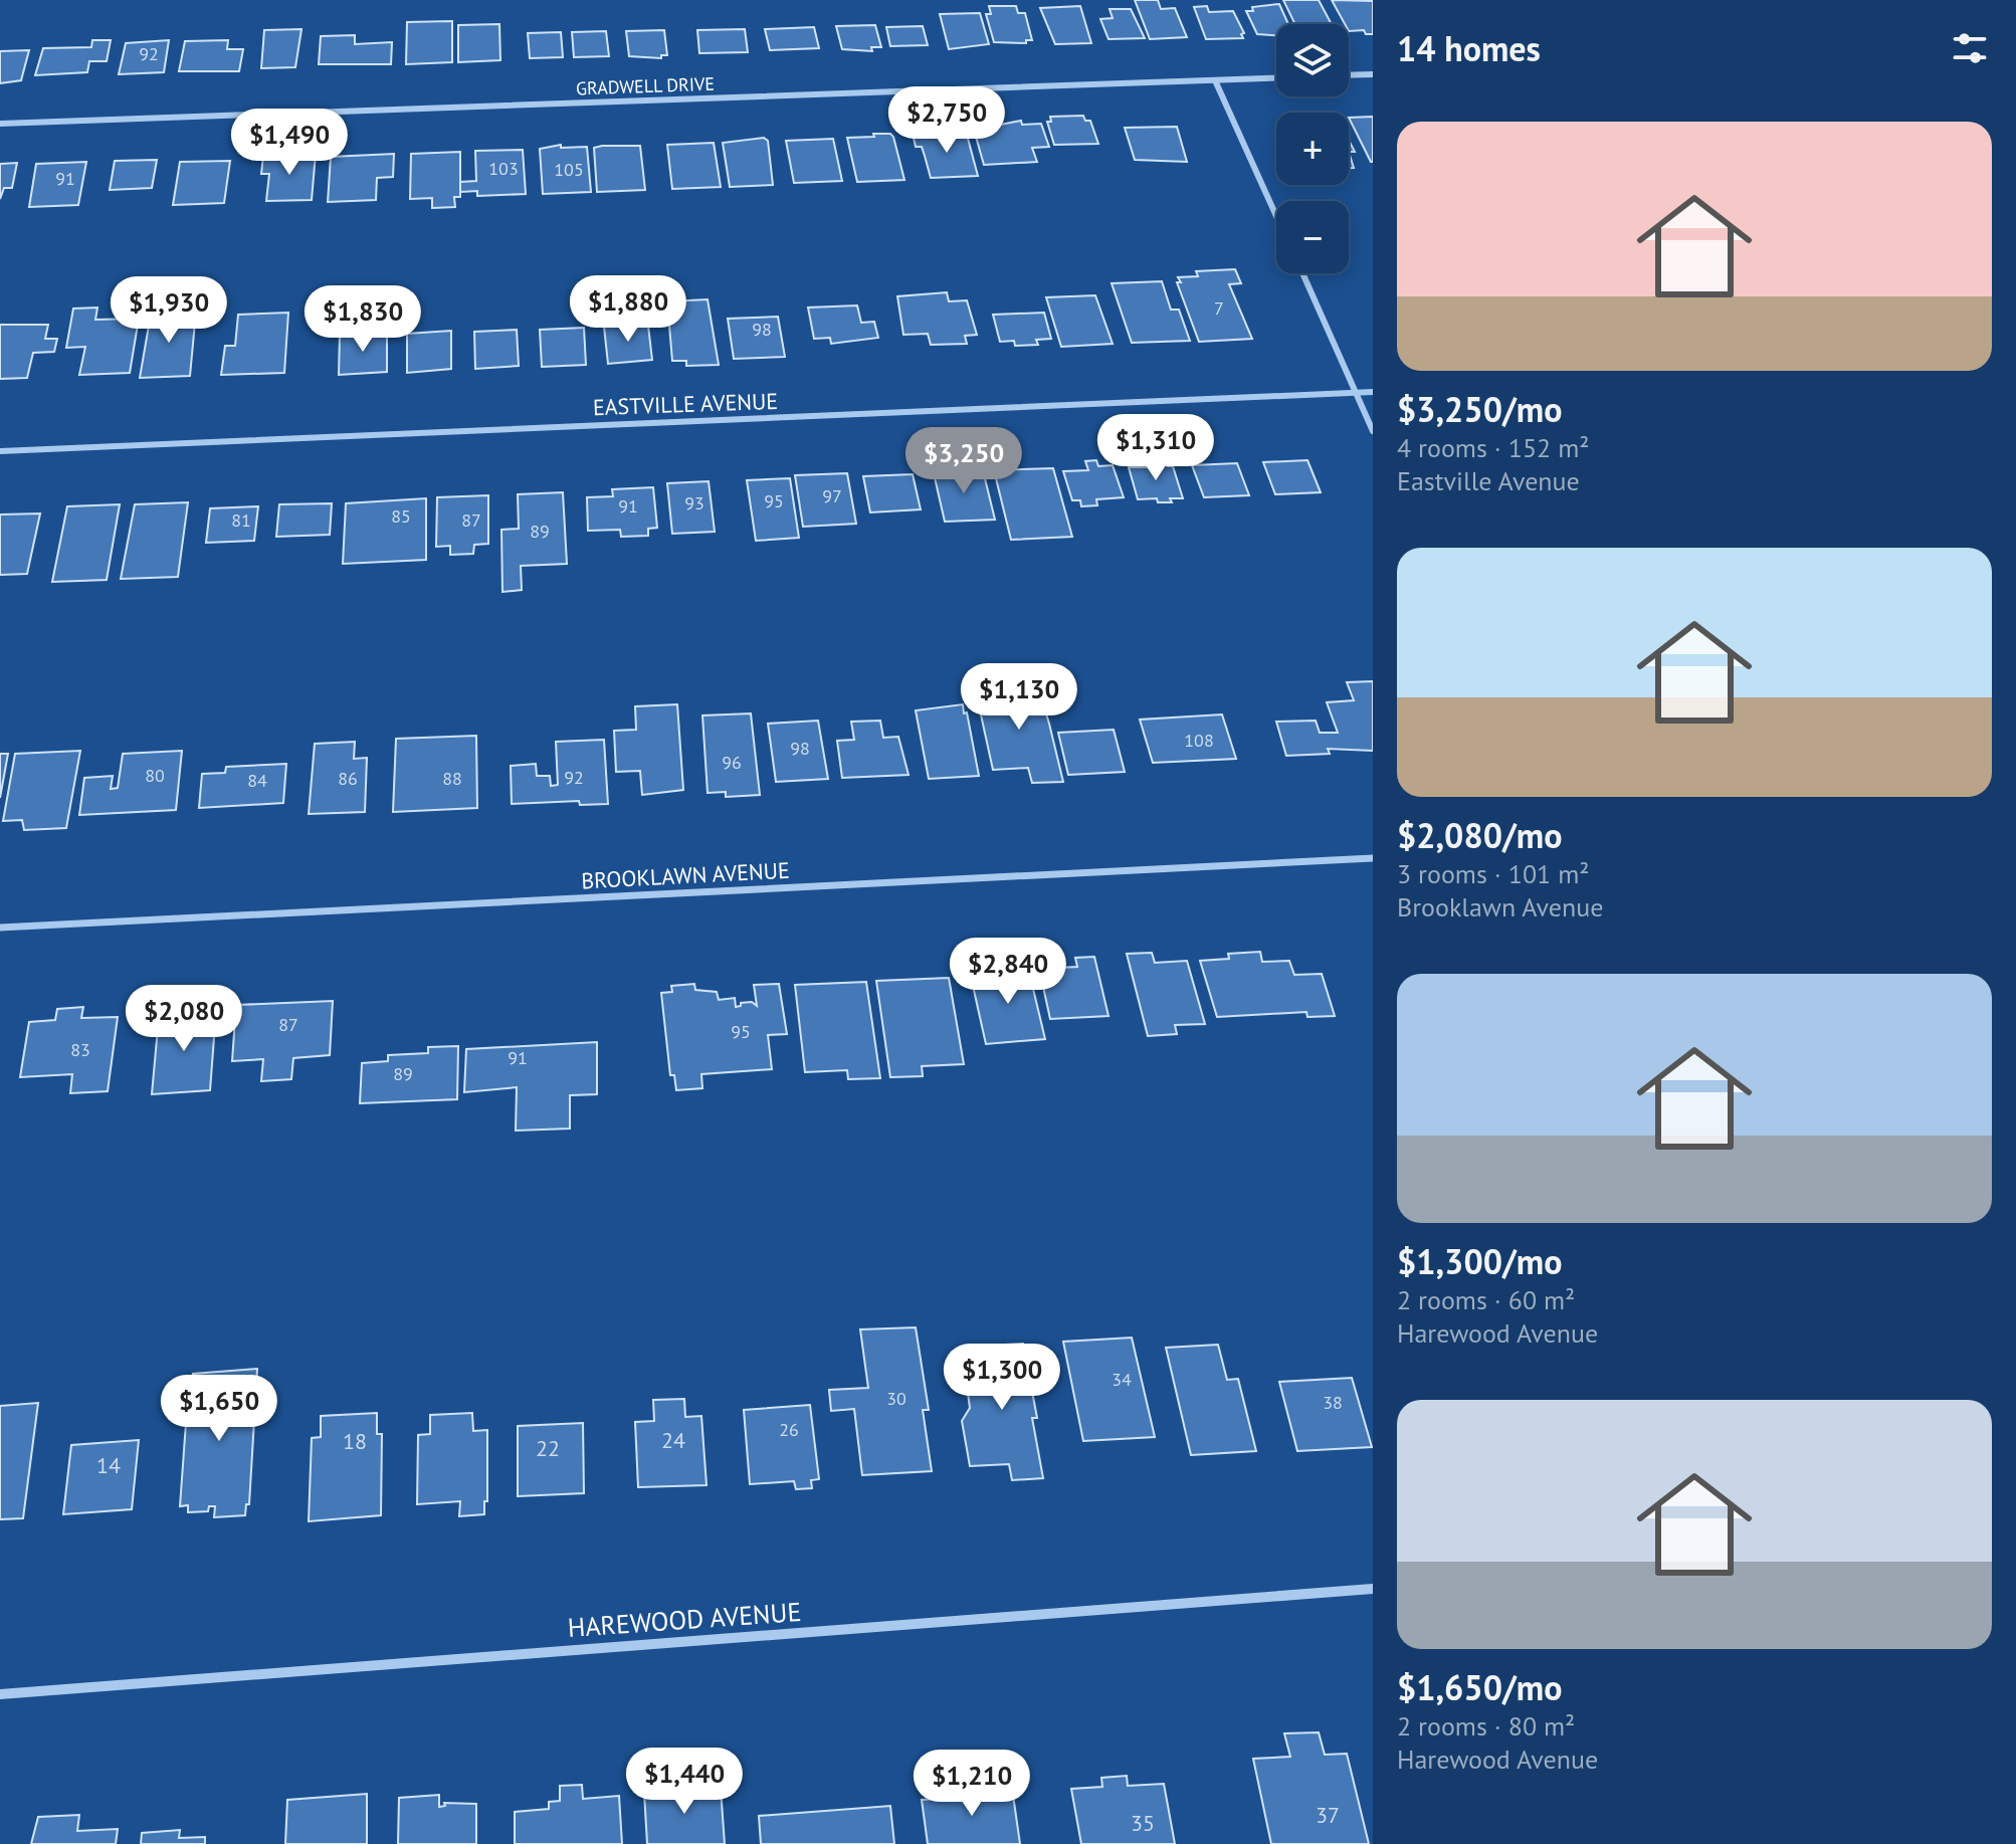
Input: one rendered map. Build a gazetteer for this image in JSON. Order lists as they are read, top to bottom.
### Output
{
  "streets": {
    "street": [
      "GRADWELL DRIVE",
      "EASTVILLE AVENUE",
      "BROOKLAWN AVENUE",
      "HAREWOOD AVENUE"
    ]
  },
  "house_numbers": [
    "92",
    "103",
    "105",
    "91",
    "7",
    "98",
    "97",
    "95",
    "93",
    "91",
    "85",
    "81",
    "87",
    "89",
    "108",
    "98",
    "96",
    "80",
    "92",
    "86",
    "88",
    "84",
    "87",
    "95",
    "83",
    "91",
    "89",
    "34",
    "30",
    "38",
    "26",
    "24",
    "18",
    "22",
    "14",
    "37",
    "35"
  ],
  "page": {
    "heading": "14 homes",
    "map_buttons": ["+", "−"],
    "price": [
      "$2,750",
      "$1,490",
      "$1,880",
      "$1,930",
      "$1,830",
      "$1,310",
      "$3,250",
      "$1,130",
      "$2,840",
      "$2,080",
      "$1,300",
      "$1,650",
      "$1,440",
      "$1,210"
    ],
    "list": [
      {
        "name": "$3,250/mo",
        "note": "4 rooms · 152 m² · Eastville Avenue"
      },
      {
        "name": "$2,080/mo",
        "note": "3 rooms · 101 m² · Brooklawn Avenue"
      },
      {
        "name": "$1,300/mo",
        "note": "2 rooms · 60 m² · Harewood Avenue"
      },
      {
        "name": "$1,650/mo",
        "note": "2 rooms · 80 m² · Harewood Avenue"
      }
    ]
  }
}
